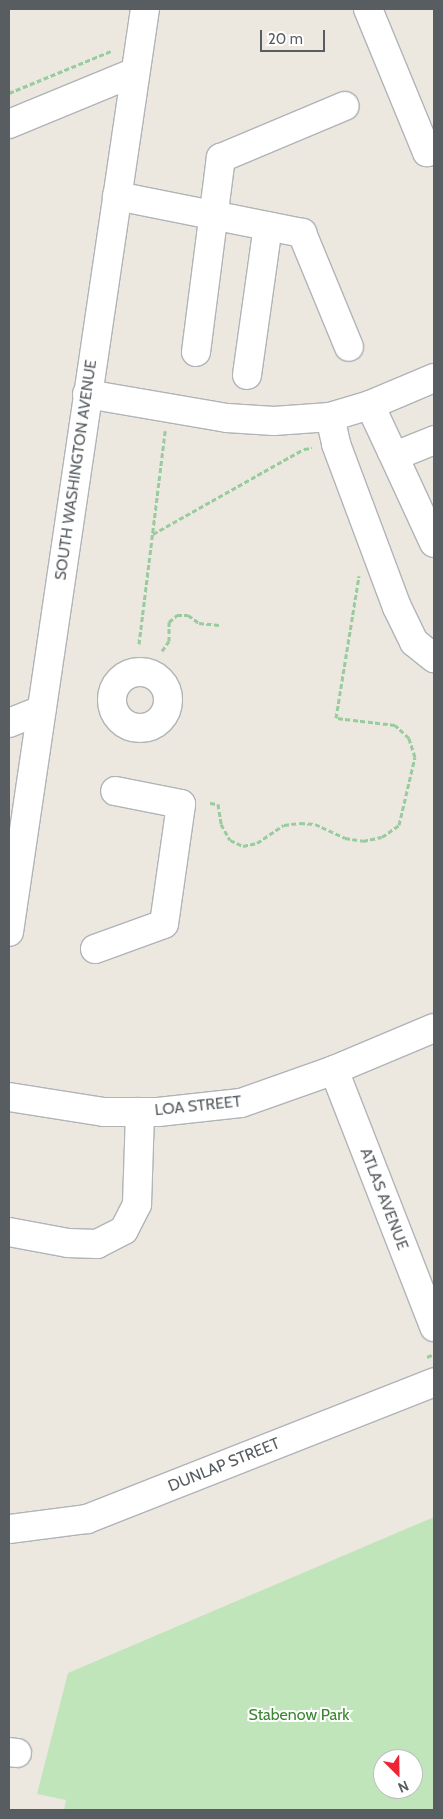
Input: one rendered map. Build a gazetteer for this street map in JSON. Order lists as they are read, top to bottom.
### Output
{
  "streets": {
    "street": [
      "SOUTH WASHINGTON AVENUE",
      "LOA STREET",
      "ATLAS AVENUE",
      "DUNLAP STREET"
    ]
  },
  "crossings": [
    ["LOA STREET", "ATLAS AVENUE"]
  ],
  "parks": ["Stabenow Park"],
  "scale_bar": "20 m",
  "north": "bottom right"
}
